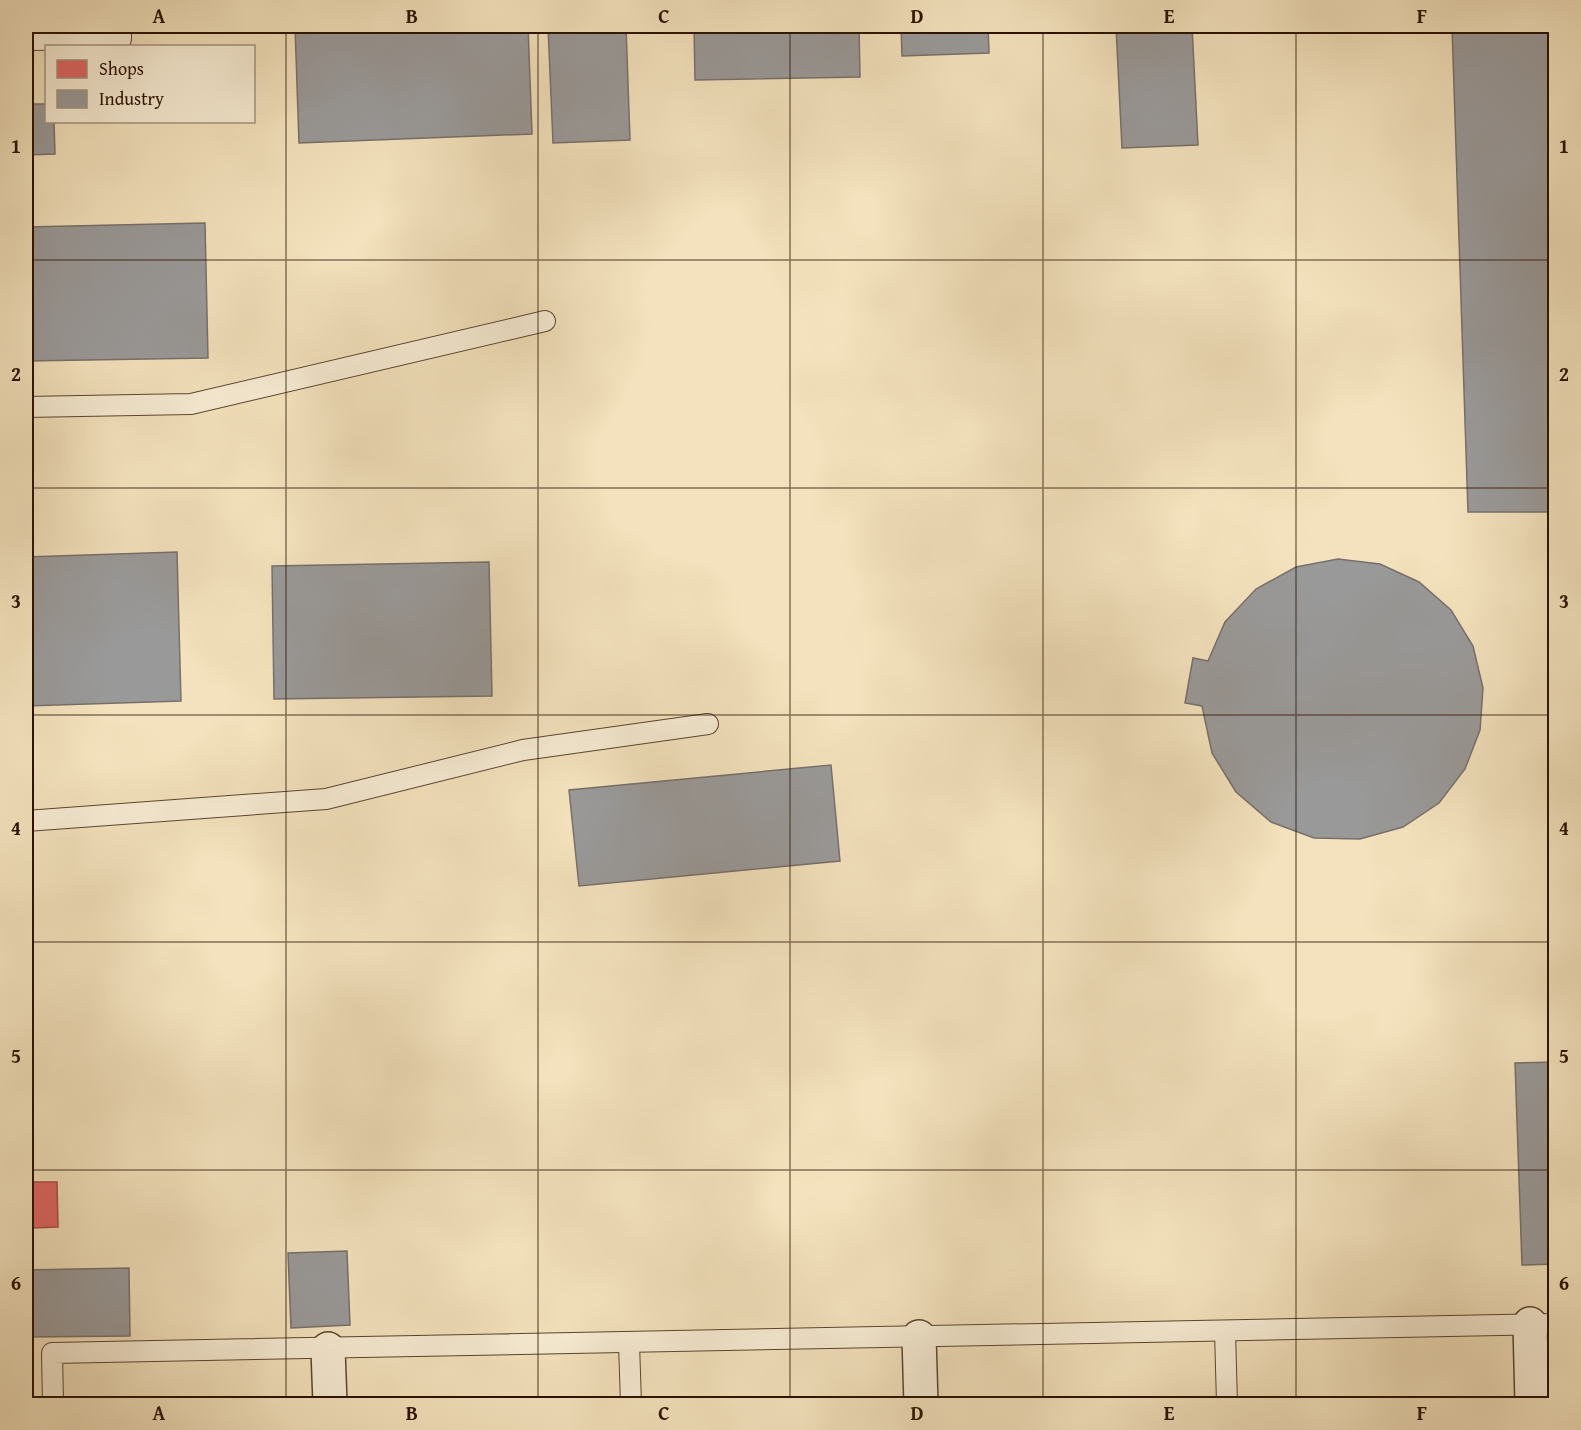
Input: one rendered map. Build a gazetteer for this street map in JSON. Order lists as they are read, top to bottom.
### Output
{
  "legend": ["Shops", "Industry"],
  "grid": {
    "columns": [
      "A",
      "B",
      "C",
      "D",
      "E",
      "F"
    ],
    "rows": [
      "1",
      "2",
      "3",
      "4",
      "5",
      "6"
    ]
  }
}
